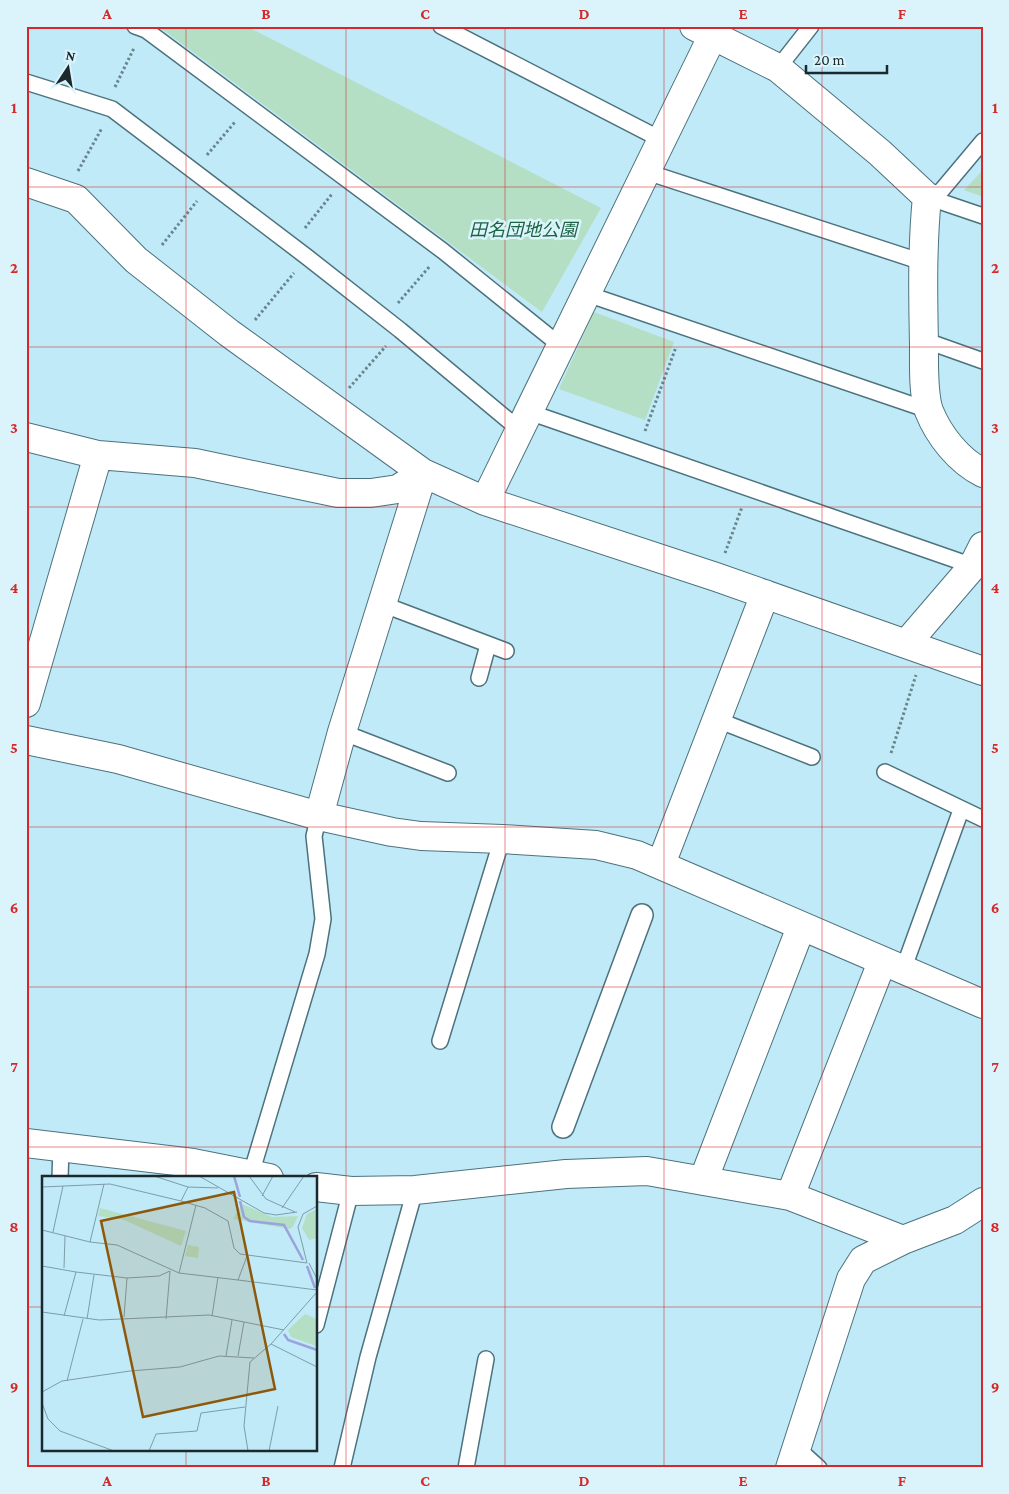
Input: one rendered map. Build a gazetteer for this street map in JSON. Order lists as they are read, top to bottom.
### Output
{
  "parks": ["田名団地公園"],
  "scale_bar": "20 m",
  "north": "top",
  "grid": {
    "columns": [
      "A",
      "B",
      "C",
      "D",
      "E",
      "F"
    ],
    "rows": [
      "1",
      "2",
      "3",
      "4",
      "5",
      "6",
      "7",
      "8",
      "9"
    ]
  }
}
